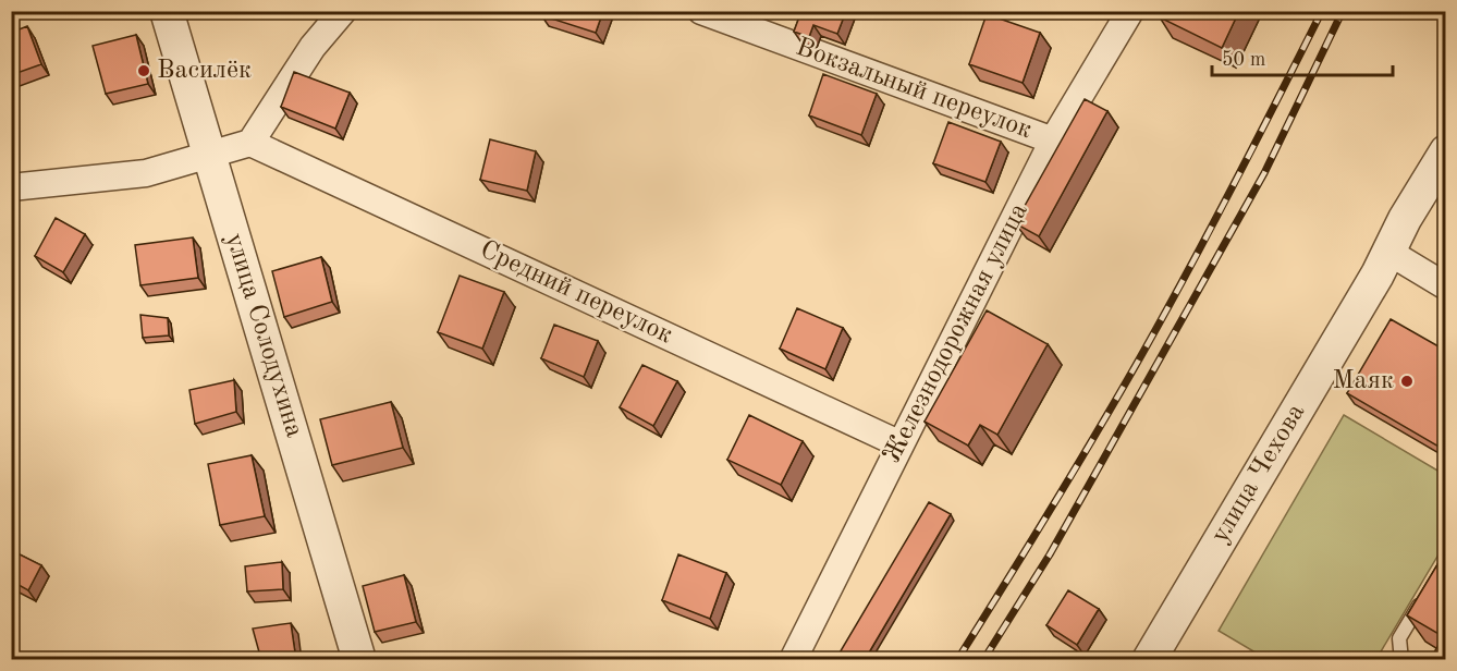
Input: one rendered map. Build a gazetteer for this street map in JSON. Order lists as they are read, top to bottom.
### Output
{
  "streets": {
    "street": [
      "Вокзальный переулок",
      "Средний переулок",
      "Железнодорожная улица",
      "улица Солодухина",
      "улица Чехова"
    ]
  },
  "crossings": [
    ["Вокзальный переулок", "Железнодорожная улица"],
    ["Средний переулок", "Железнодорожная улица"]
  ],
  "places": ["Василёк", "Маяк"],
  "scale_bar": "50 m"
}
